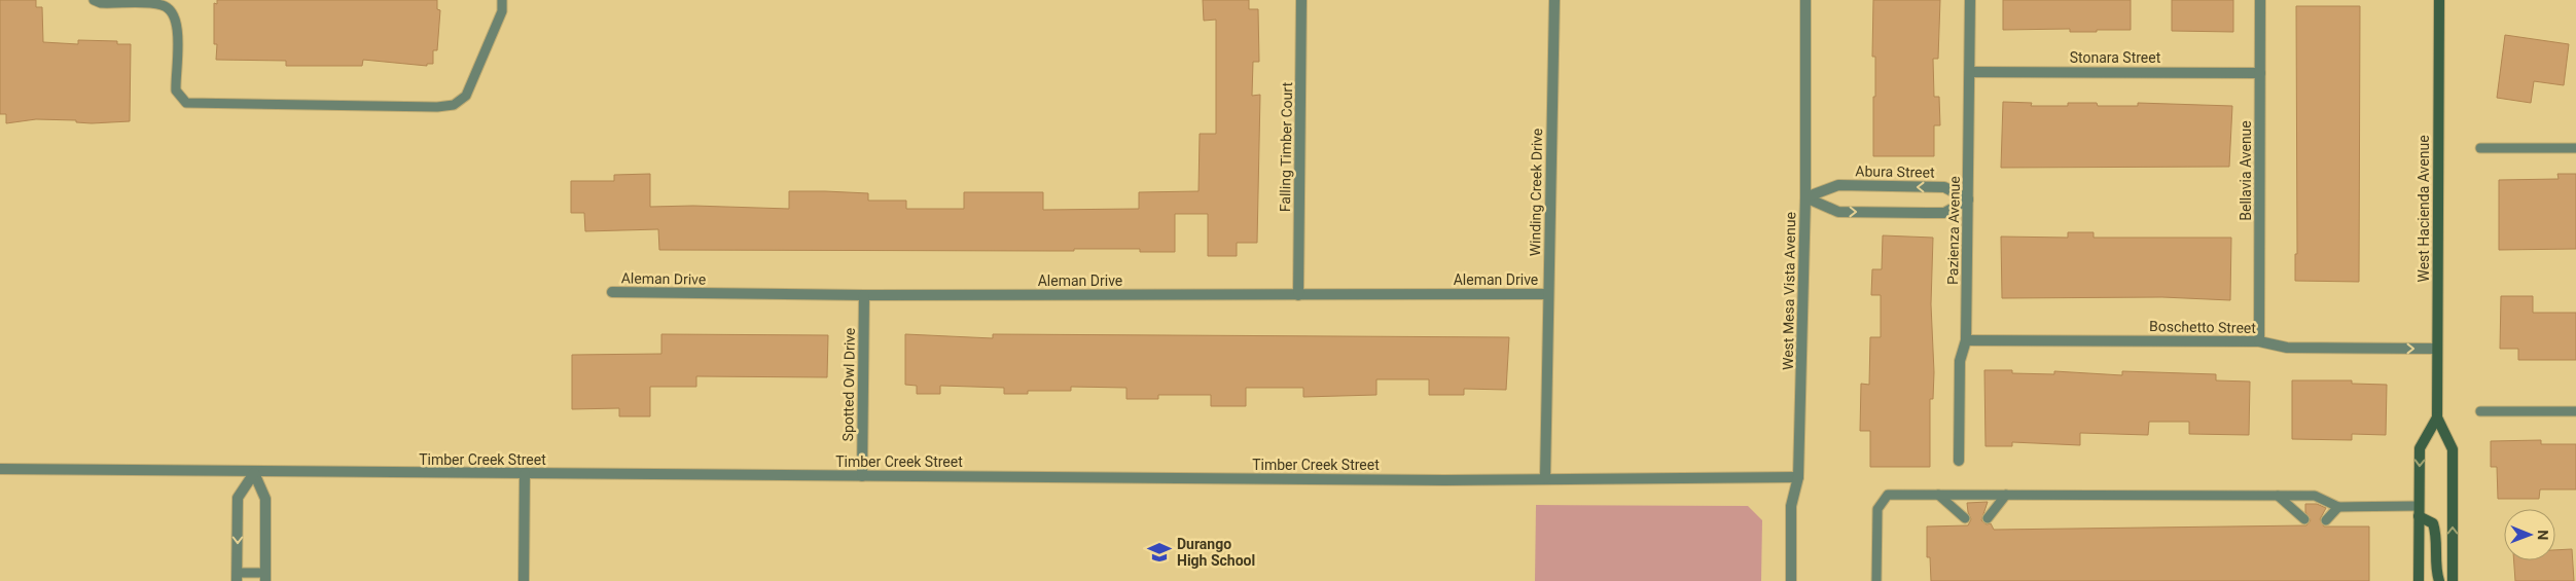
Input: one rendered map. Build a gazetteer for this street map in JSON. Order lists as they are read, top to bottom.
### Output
{
  "streets": {
    "main road": ["West Hacienda Avenue"],
    "street": [
      "Stonara Street",
      "Falling Timber Court",
      "Bellavia Avenue",
      "Abura Street",
      "Winding Creek Drive",
      "Pazienza Avenue",
      "Aleman Drive",
      "West Mesa Vista Avenue",
      "Boschetto Street",
      "Spotted Owl Drive",
      "Timber Creek Street"
    ]
  },
  "crossings": [
    ["Stonara Street", "Bellavia Avenue"],
    ["Stonara Street", "Pazienza Avenue"],
    ["Falling Timber Court", "Aleman Drive"],
    ["Bellavia Avenue", "Boschetto Street"],
    ["Abura Street", "Pazienza Avenue"],
    ["Abura Street", "West Mesa Vista Avenue"],
    ["Winding Creek Drive", "Aleman Drive"],
    ["Winding Creek Drive", "Timber Creek Street"],
    ["West Hacienda Avenue", "Boschetto Street"],
    ["Pazienza Avenue", "Boschetto Street"],
    ["Aleman Drive", "Spotted Owl Drive"],
    ["West Mesa Vista Avenue", "Timber Creek Street"],
    ["Spotted Owl Drive", "Timber Creek Street"]
  ],
  "one_way": ["Boschetto Street"],
  "places": {
    "school or university": ["Durango High School"]
  },
  "north": "right"
}
